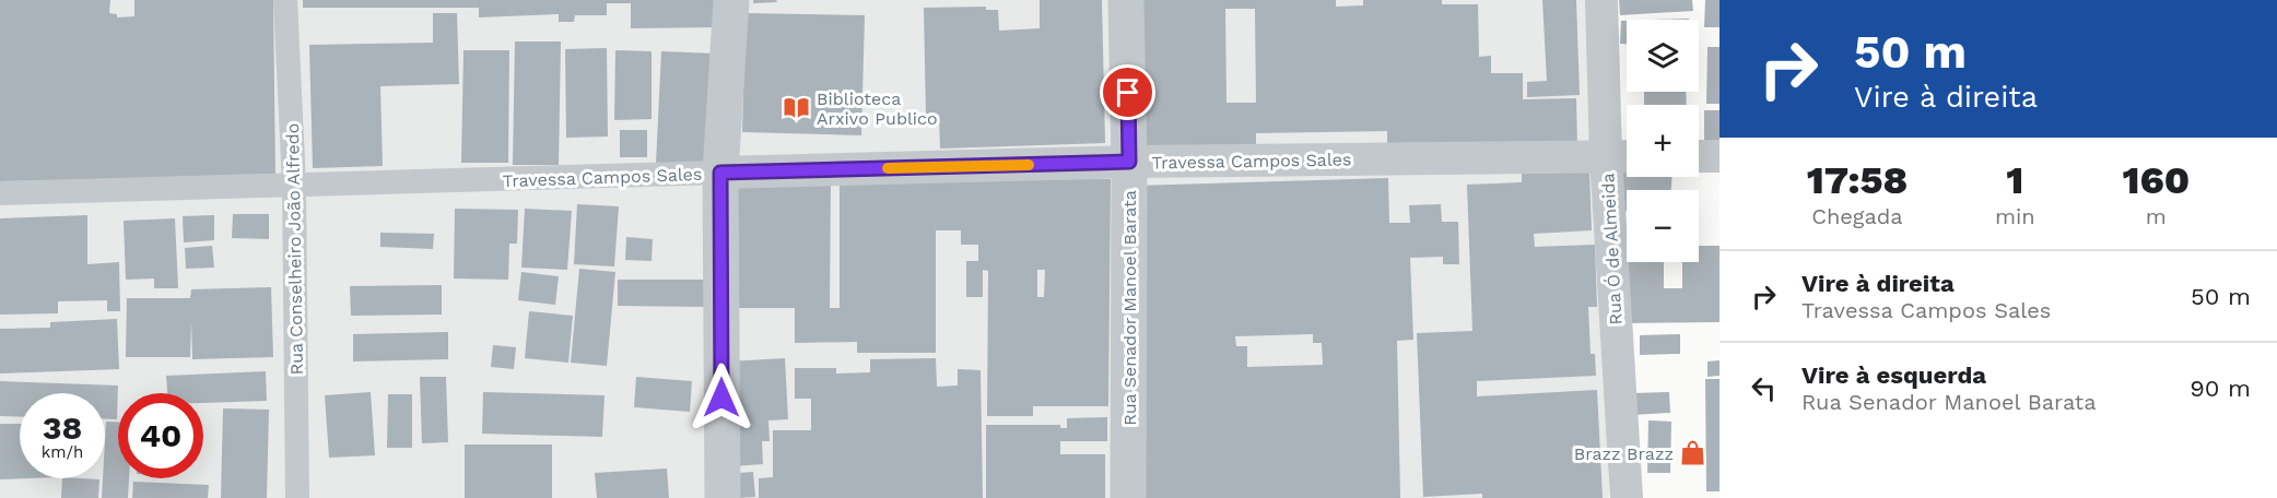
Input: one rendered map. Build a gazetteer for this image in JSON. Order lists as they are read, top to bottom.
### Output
{
  "streets": {
    "street": [
      "Travessa Campos Sales",
      "Rua Conselheiro João Alfredo",
      "Rua Ó de Almeida",
      "Rua Senador Manoel Barata"
    ]
  },
  "crossings": [
    ["Travessa Campos Sales", "Rua Conselheiro João Alfredo"],
    ["Travessa Campos Sales", "Rua Ó de Almeida"],
    ["Travessa Campos Sales", "Rua Senador Manoel Barata"]
  ],
  "places": {
    "library": ["Biblioteca Arxivo Publico"],
    "shop": ["Brazz Brazz"]
  },
  "page": {
    "turn": ["50 m", "Vire à direita"],
    "map_buttons": ["+", "−"],
    "eta": [
      "17:58",
      "Chegada",
      "1",
      "min",
      "160",
      "m"
    ],
    "list": [
      {
        "name": "Vire à direita",
        "note": "Travessa Campos Sales",
        "value": "50 m"
      },
      {
        "name": "Vire à esquerda",
        "note": "Rua Senador Manoel Barata",
        "value": "90 m"
      }
    ],
    "speed": "38 km/h",
    "limit": "40"
  }
}
